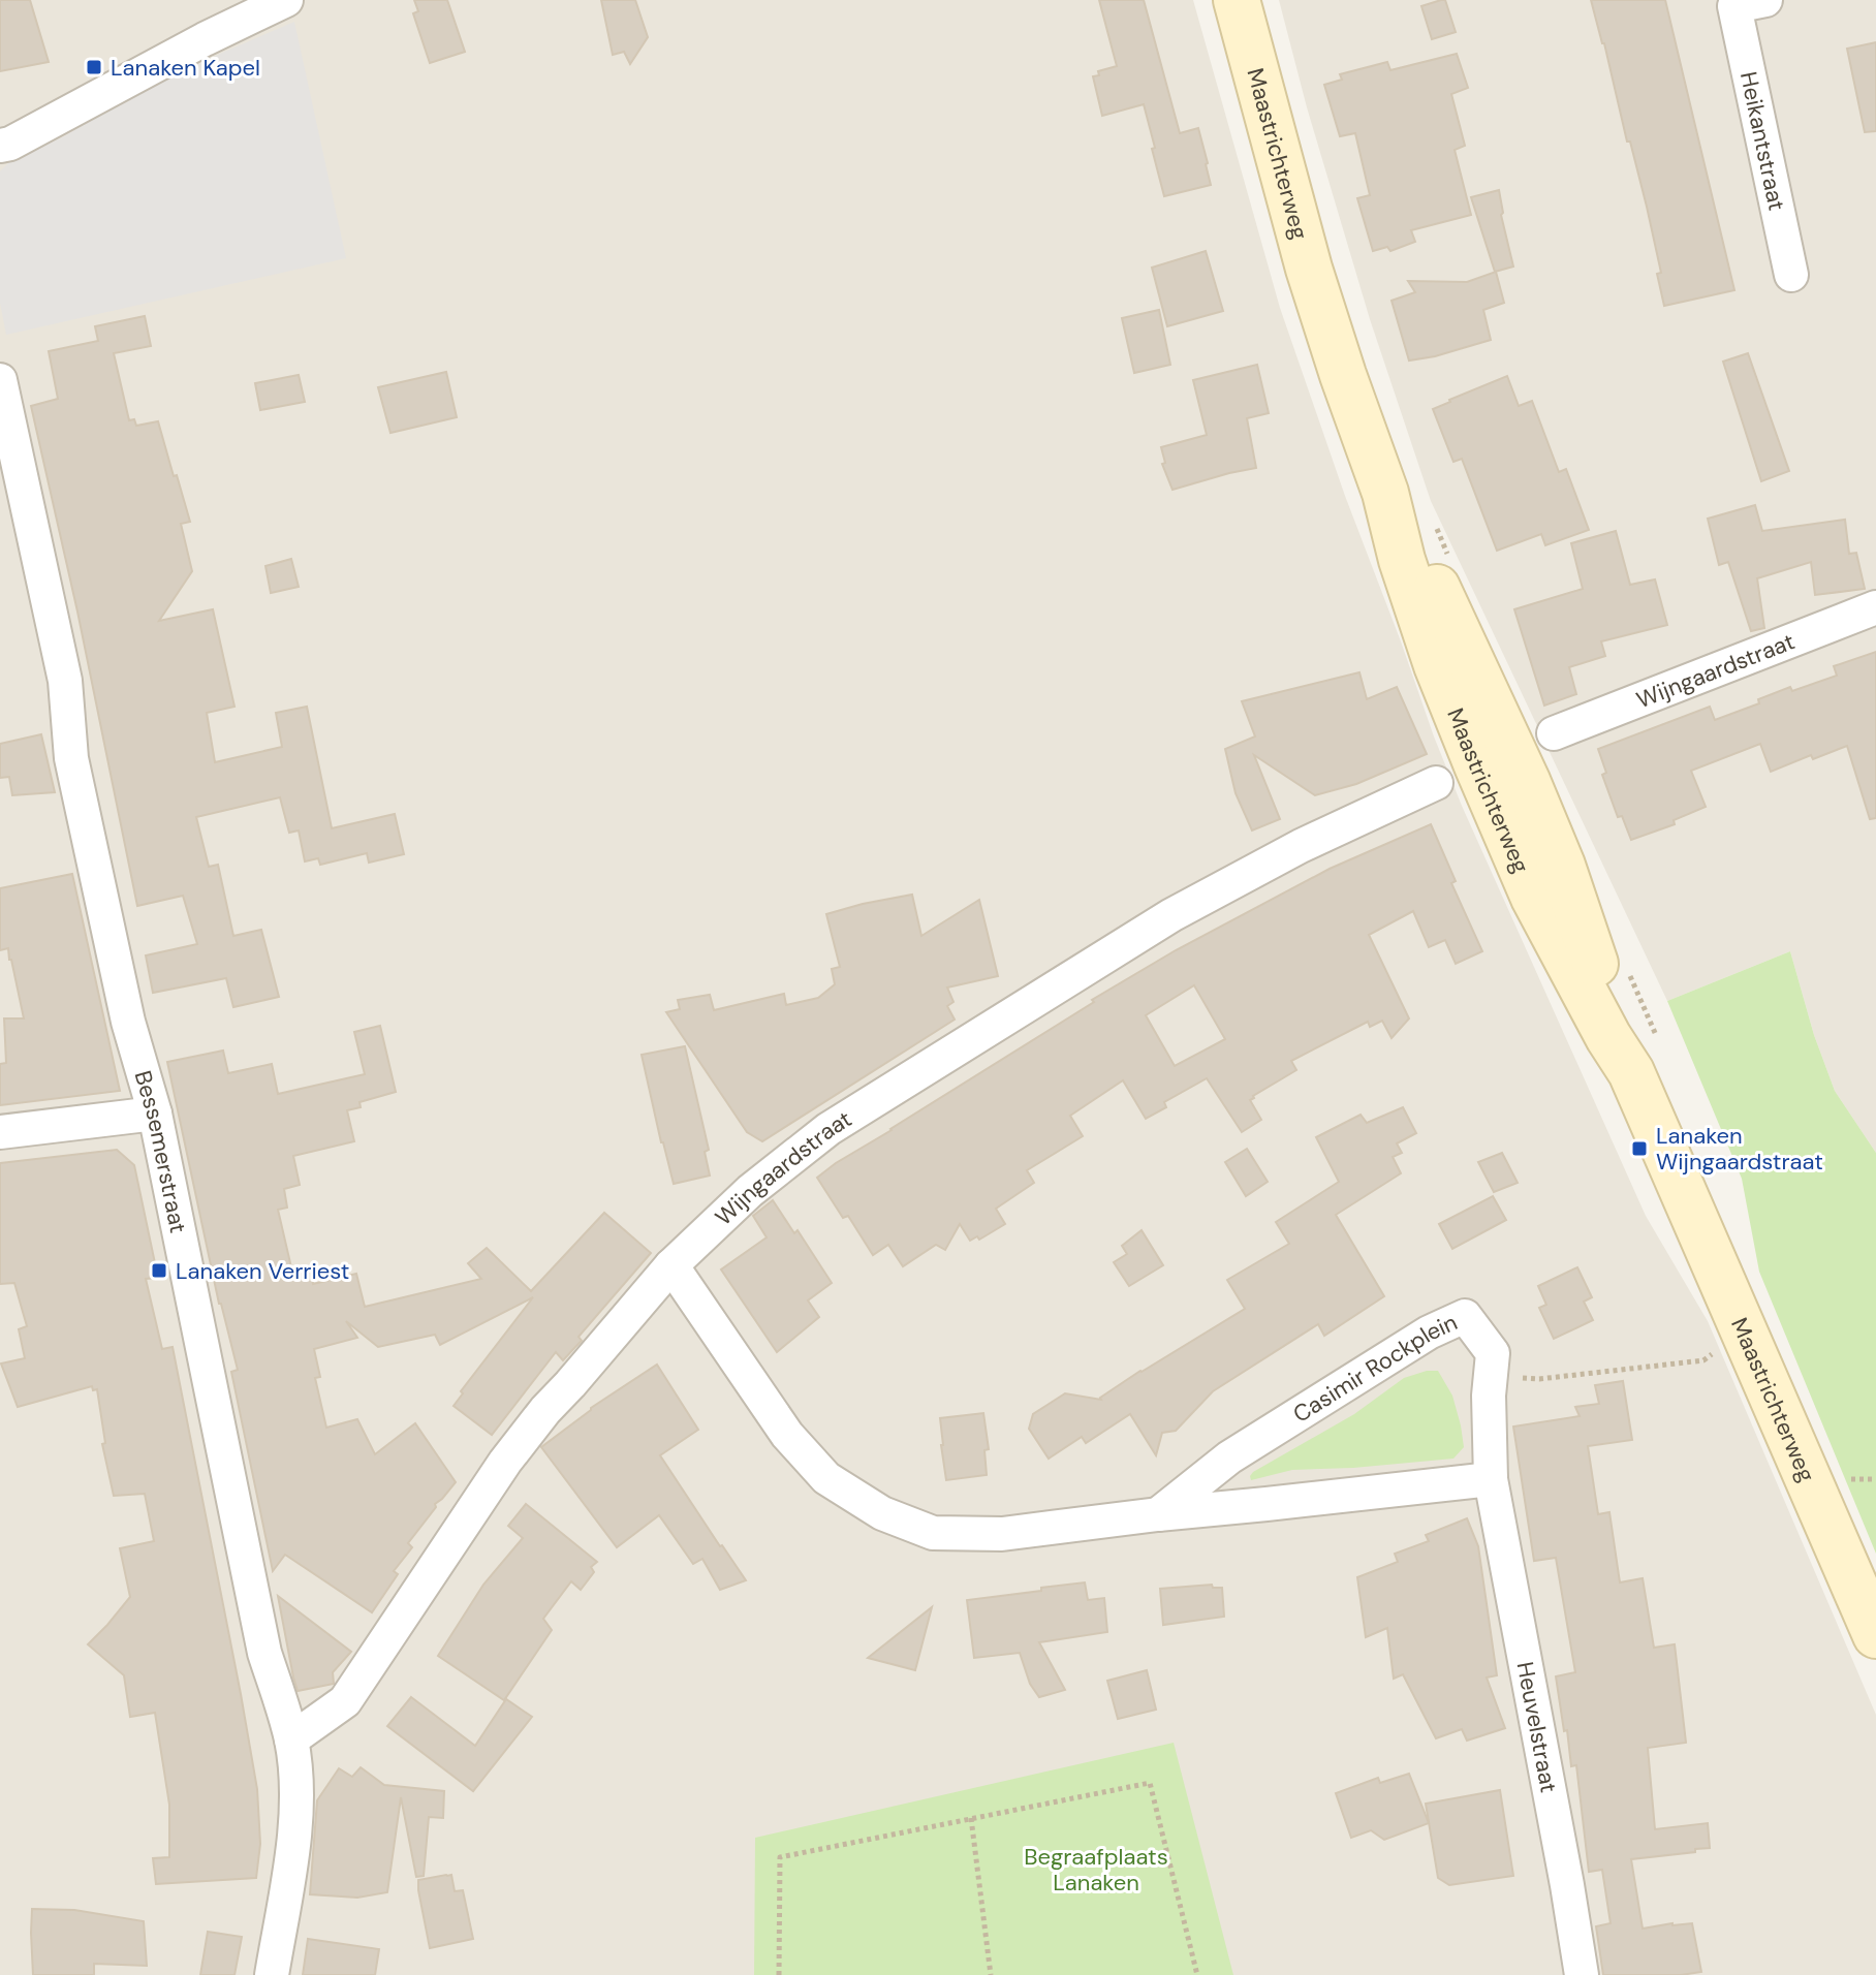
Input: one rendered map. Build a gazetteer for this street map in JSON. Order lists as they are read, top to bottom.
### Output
{
  "streets": {
    "main road": ["Maastrichterweg"],
    "street": [
      "Heikantstraat",
      "Wijngaardstraat",
      "Bessemerstraat",
      "Casimir Rockplein",
      "Heuvelstraat"
    ]
  },
  "crossings": [
    ["Wijngaardstraat", "Bessemerstraat"],
    ["Casimir Rockplein", "Heuvelstraat"]
  ],
  "parks": ["Begraafplaats Lanaken"],
  "places": {
    "transit": ["Lanaken Kapel", "Lanaken Wijngaardstraat", "Lanaken Verriest"]
  }
}
